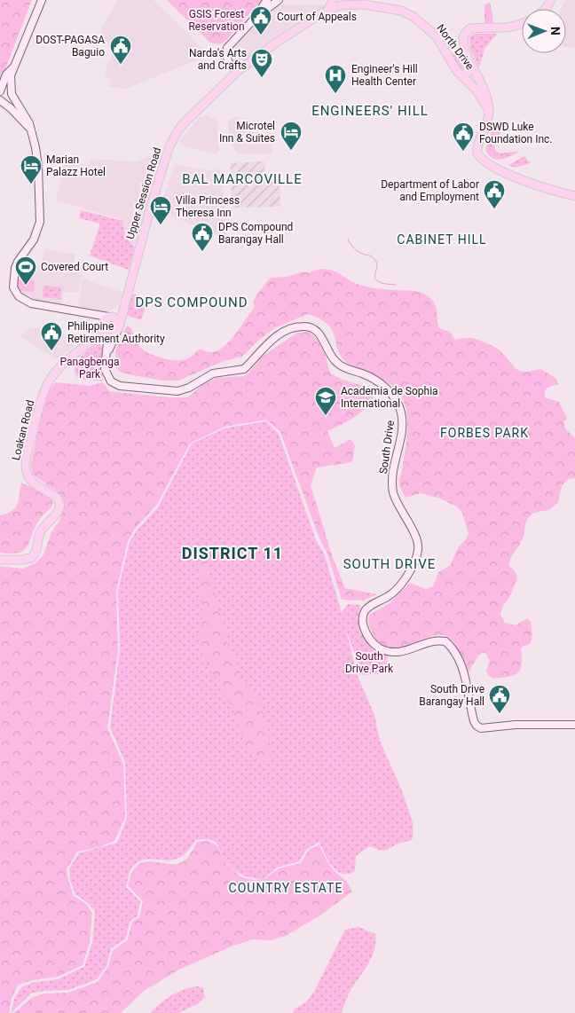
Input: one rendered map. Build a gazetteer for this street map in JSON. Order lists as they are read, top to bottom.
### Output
{
  "streets": {
    "main road": [
      "North Drive",
      "Upper Session Road",
      "Loakan Road",
      "South Drive"
    ]
  },
  "crossings": [
    ["North Drive", "Upper Session Road"],
    ["Upper Session Road", "Loakan Road"],
    ["Upper Session Road", "South Drive"],
    ["Loakan Road", "South Drive"]
  ],
  "districts": [
    "ENGINEERS' HILL",
    "BAL MARCOVILLE",
    "CABINET HILL",
    "DPS COMPOUND",
    "FORBES PARK",
    "DISTRICT 11",
    "SOUTH DRIVE",
    "COUNTRY ESTATE"
  ],
  "parks": ["GSIS Forest Reservation", "Panagbenga Park", "South Drive Park"],
  "places": {
    "public building": [
      "Court of Appeals",
      "DOST-PAGASA Baguio",
      "DSWD Luke Foundation Inc.",
      "Department of Labor and Employment",
      "DPS Compound Barangay Hall",
      "Philippine Retirement Authority",
      "South Drive Barangay Hall"
    ],
    "theatre": ["Narda's Arts and Crafts"],
    "hospital": ["Engineer's Hill Health Center"],
    "hotel": ["Microtel Inn & Suites", "Marian Palazz Hotel", "Villa Princess Theresa Inn"],
    "sports": ["Covered Court"],
    "school or university": ["Academia de Sophia International"]
  },
  "north": "right"
}
